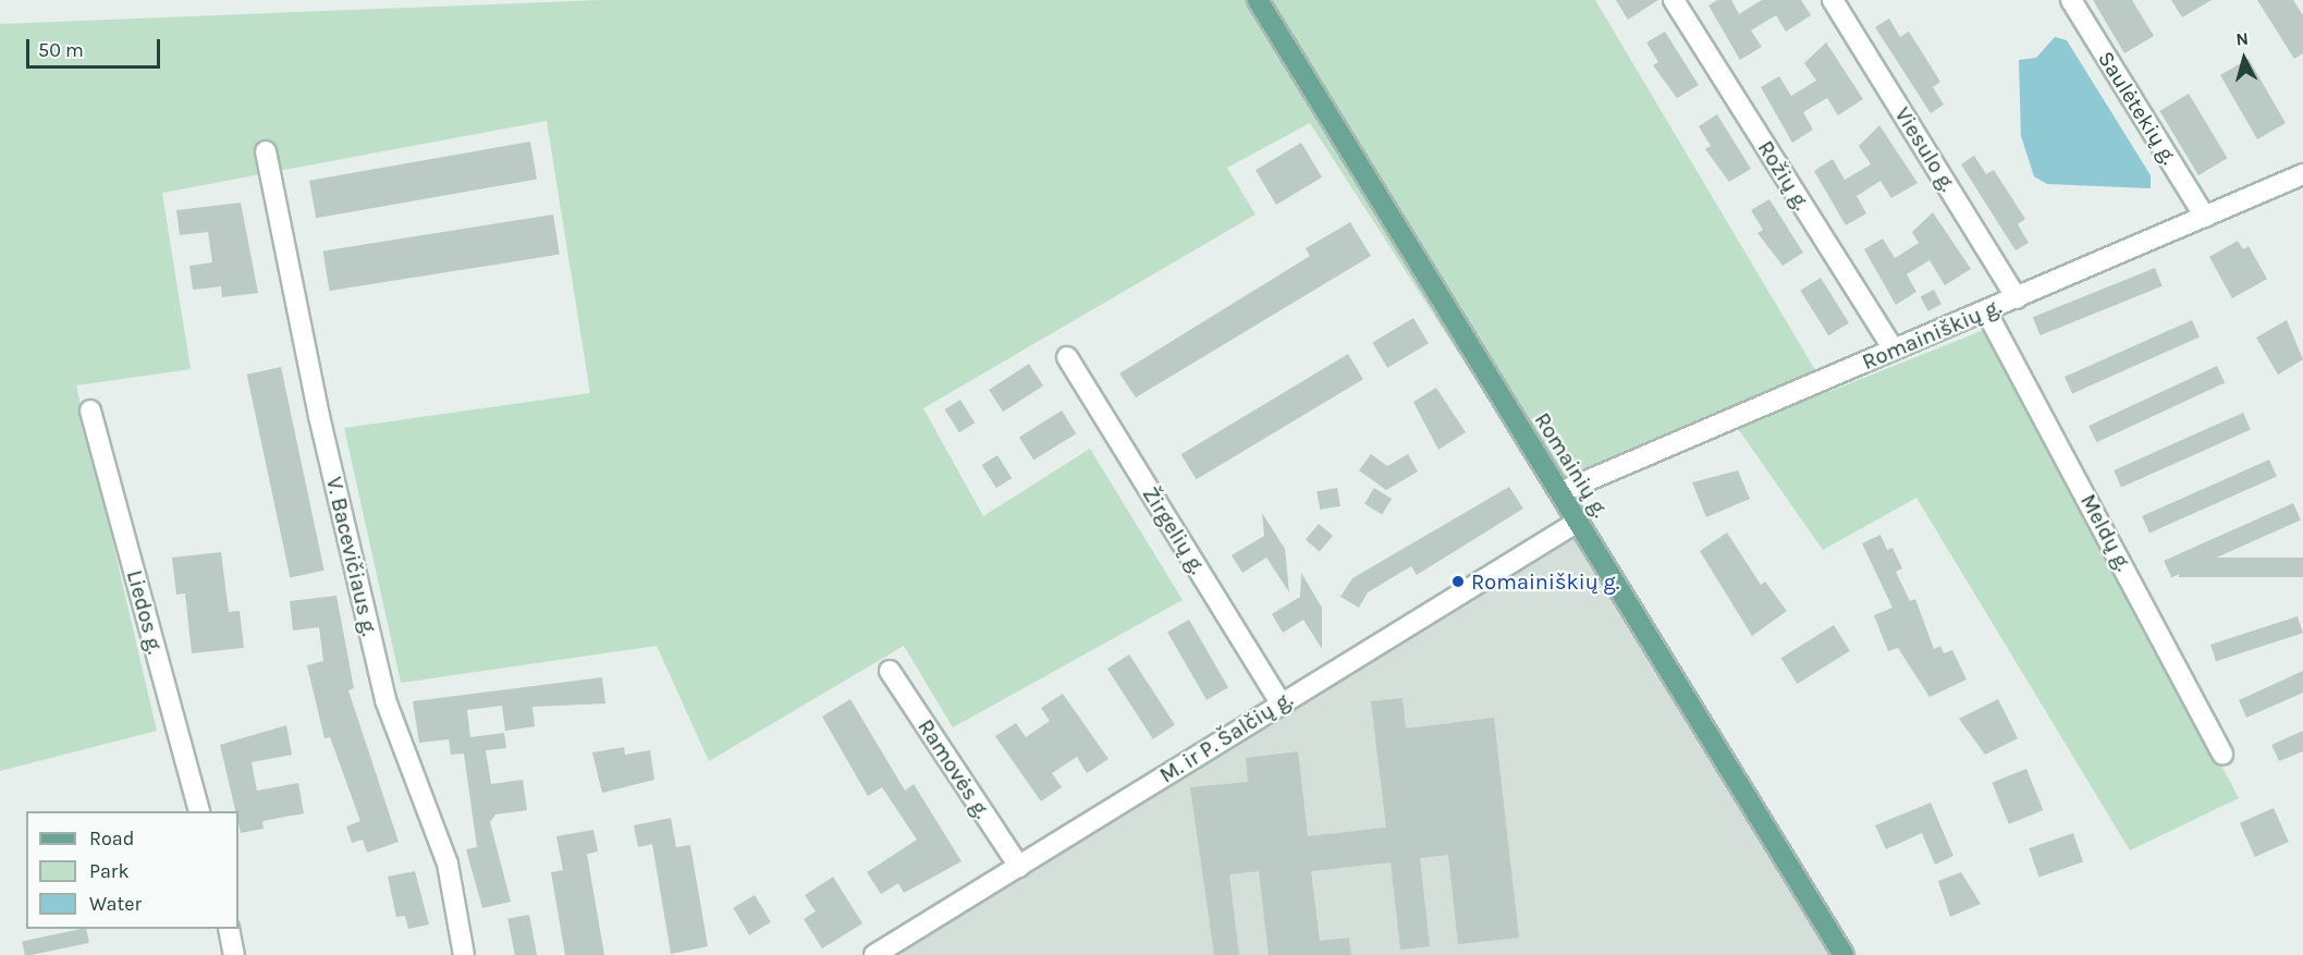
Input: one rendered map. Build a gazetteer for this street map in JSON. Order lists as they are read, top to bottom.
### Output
{
  "streets": {
    "main road": ["Romainių g."],
    "street": [
      "Saulėtekių g.",
      "Viesulo g.",
      "Rožių g.",
      "Romainiškių g.",
      "Žirgelių g.",
      "Meldų g.",
      "V. Bacevičiaus g.",
      "Liedos g.",
      "M. ir P. Šalčių g.",
      "Ramovės g."
    ]
  },
  "crossings": [
    ["Saulėtekių g.", "Romainiškių g."],
    ["Viesulo g.", "Romainiškių g."],
    ["Rožių g.", "Romainiškių g."],
    ["Romainiškių g.", "Romainių g."],
    ["Romainiškių g.", "Meldų g."],
    ["Romainių g.", "M. ir P. Šalčių g."],
    ["Žirgelių g.", "M. ir P. Šalčių g."],
    ["M. ir P. Šalčių g.", "Ramovės g."]
  ],
  "places": ["Romainiškių g."],
  "legend": ["Road", "Park", "Water"],
  "scale_bar": "50 m",
  "north": "top"
}
